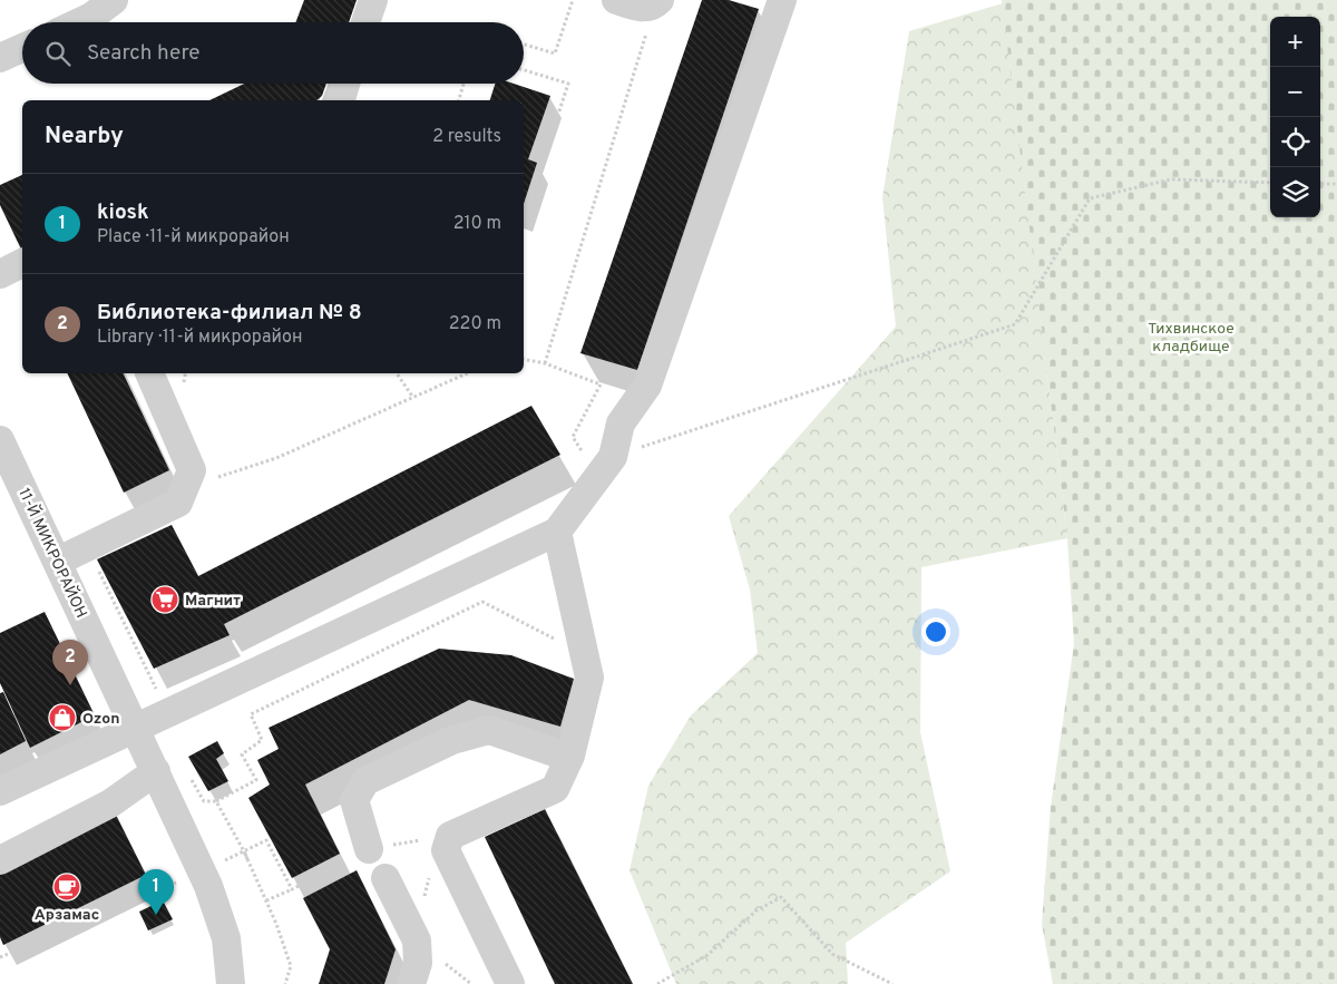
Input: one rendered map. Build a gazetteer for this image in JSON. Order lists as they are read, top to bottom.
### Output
{
  "streets": {
    "street": ["11-Й МИКРОРАЙОН"]
  },
  "parks": ["Тихвинское кладбище"],
  "places": {
    "supermarket": ["Магнит"],
    "shop": ["Ozon"],
    "cafe": ["Арзамас"]
  },
  "page": {
    "map_buttons": ["+", "−"],
    "search": "Search here",
    "heading": ["Nearby", "2 results"],
    "list": [
      {
        "mark": "1",
        "name": "kiosk",
        "note": "Place · 11-й микрорайон",
        "value": "210 m"
      },
      {
        "mark": "2",
        "name": "Библиотека-филиал № 8",
        "note": "Library · 11-й микрорайон",
        "value": "220 m"
      }
    ],
    "pins": ["2", "1"]
  }
}
